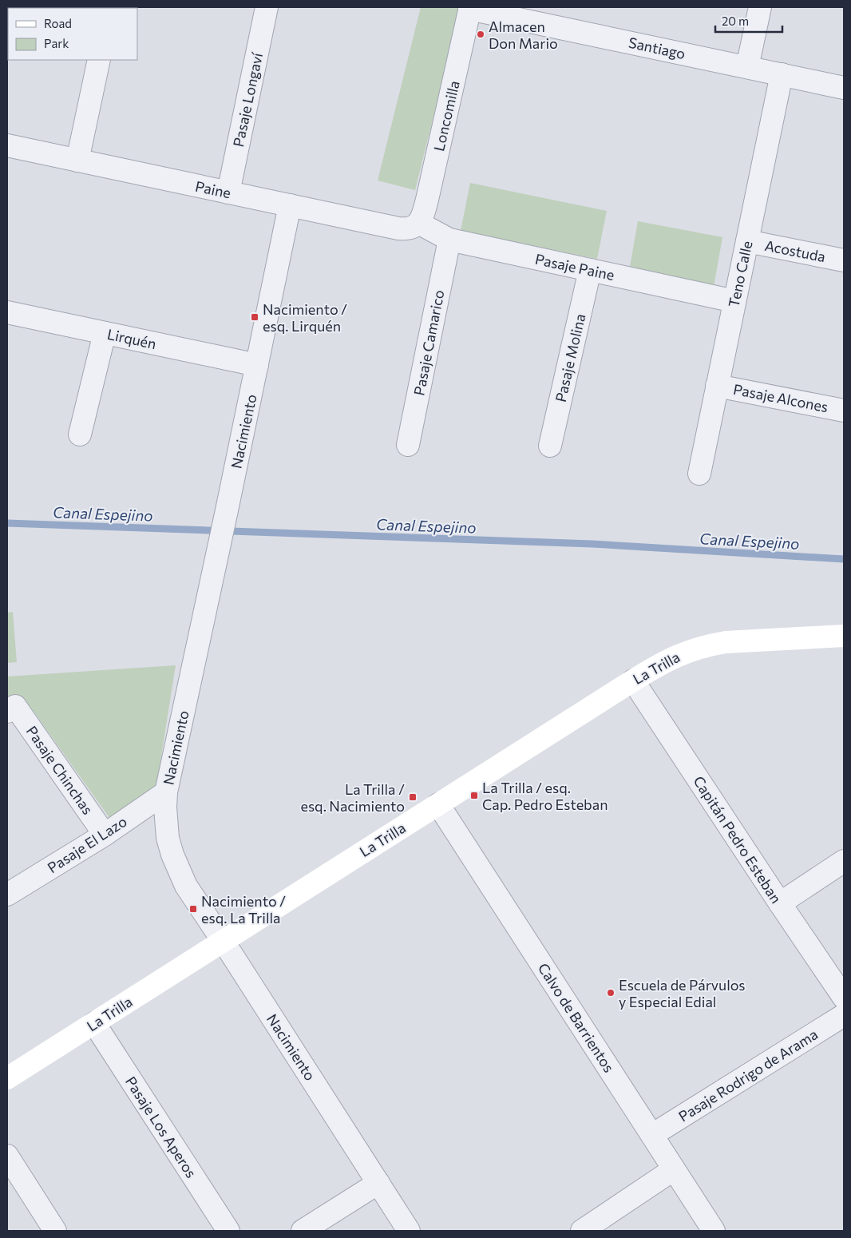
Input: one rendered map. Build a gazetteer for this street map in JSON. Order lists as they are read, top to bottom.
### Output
{
  "streets": {
    "street": [
      "Santiago",
      "Pasaje Longaví",
      "Loncomilla",
      "Paine",
      "Acostuda",
      "Pasaje Paine",
      "Teno Calle",
      "Lirquén",
      "Pasaje Camarico",
      "Pasaje Molina",
      "Pasaje Alcones",
      "Nacimiento",
      "La Trilla",
      "Pasaje Chinchas",
      "Capitán Pedro Esteban",
      "Pasaje El Lazo",
      "Calvo de Barrientos",
      "Pasaje Rodrigo de Arama",
      "Pasaje Los Aperos"
    ]
  },
  "crossings": [
    ["Santiago", "Loncomilla"],
    ["Santiago", "Teno Calle"],
    ["Pasaje Longaví", "Paine"],
    ["Loncomilla", "Paine"],
    ["Loncomilla", "Pasaje Paine"],
    ["Paine", "Pasaje Paine"],
    ["Paine", "Nacimiento"],
    ["Acostuda", "Teno Calle"],
    ["Pasaje Paine", "Teno Calle"],
    ["Pasaje Paine", "Pasaje Camarico"],
    ["Pasaje Paine", "Pasaje Molina"],
    ["Teno Calle", "Pasaje Alcones"],
    ["Lirquén", "Nacimiento"],
    ["Nacimiento", "La Trilla"],
    ["Nacimiento", "Pasaje El Lazo"],
    ["La Trilla", "Capitán Pedro Esteban"],
    ["La Trilla", "Calvo de Barrientos"],
    ["La Trilla", "Pasaje Los Aperos"],
    ["Pasaje Chinchas", "Pasaje El Lazo"],
    ["Calvo de Barrientos", "Pasaje Rodrigo de Arama"]
  ],
  "water": ["Canal Espejino"],
  "places": {
    "other": ["Almacen Don Mario", "Escuela de Párvulos y Especial Edial"],
    "transit": [
      "Nacimiento / esq. Lirquén",
      "La Trilla / esq. Cap. Pedro Esteban",
      "La Trilla / esq. Nacimiento",
      "Nacimiento / esq. La Trilla"
    ]
  },
  "legend": ["Road", "Park"],
  "scale_bar": "20 m"
}
